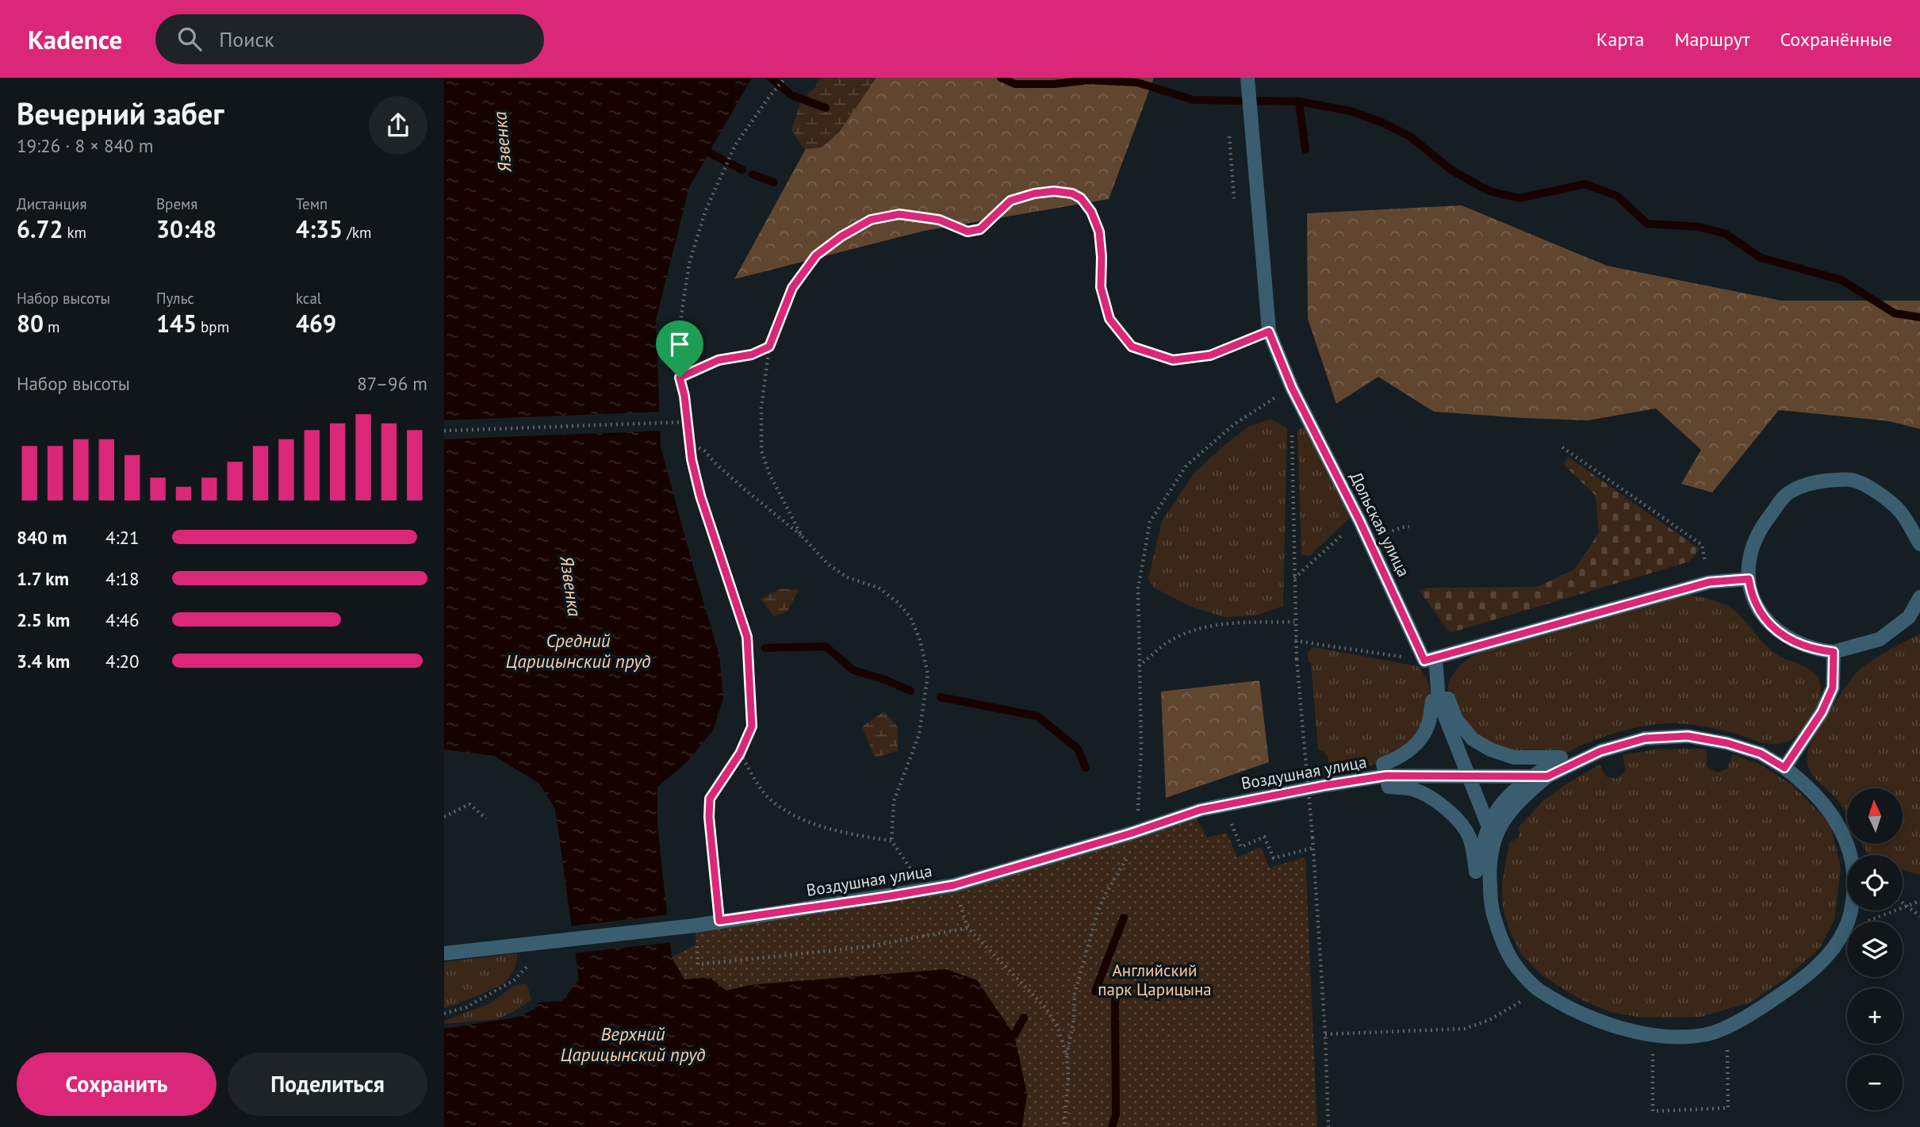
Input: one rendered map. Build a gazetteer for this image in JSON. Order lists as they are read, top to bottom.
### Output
{
  "streets": {
    "street": ["Дольская улица", "Воздушная улица"]
  },
  "water": ["Язвенка", "Средний Царицынский пруд", "Верхний Царицынский пруд"],
  "parks": ["Английский парк Царицына"],
  "north": "top",
  "page": {
    "header": "Kadence",
    "search": "Поиск",
    "nav": ["Карта", "Маршрут", "Сохранённые"],
    "heading": ["Вечерний забег", "19:26 · 8 × 840 m"],
    "stats": [
      ["Дистанция", "6.72 km"],
      ["Время", "30:48"],
      ["Темп", "4:35 /km"],
      ["Набор высоты", "80 m"],
      ["Пульс", "145 bpm"],
      ["kcal", "469"]
    ],
    "chart": ["Набор высоты", "87–96 m"],
    "list": [
      {
        "name": "840 m",
        "note": "4:21"
      },
      {
        "name": "1.7 km",
        "note": "4:18"
      },
      {
        "name": "2.5 km",
        "note": "4:46"
      },
      {
        "name": "3.4 km",
        "note": "4:20"
      }
    ],
    "map_buttons": ["+", "−"],
    "buttons": ["Сохранить", "Поделиться"]
  }
}
